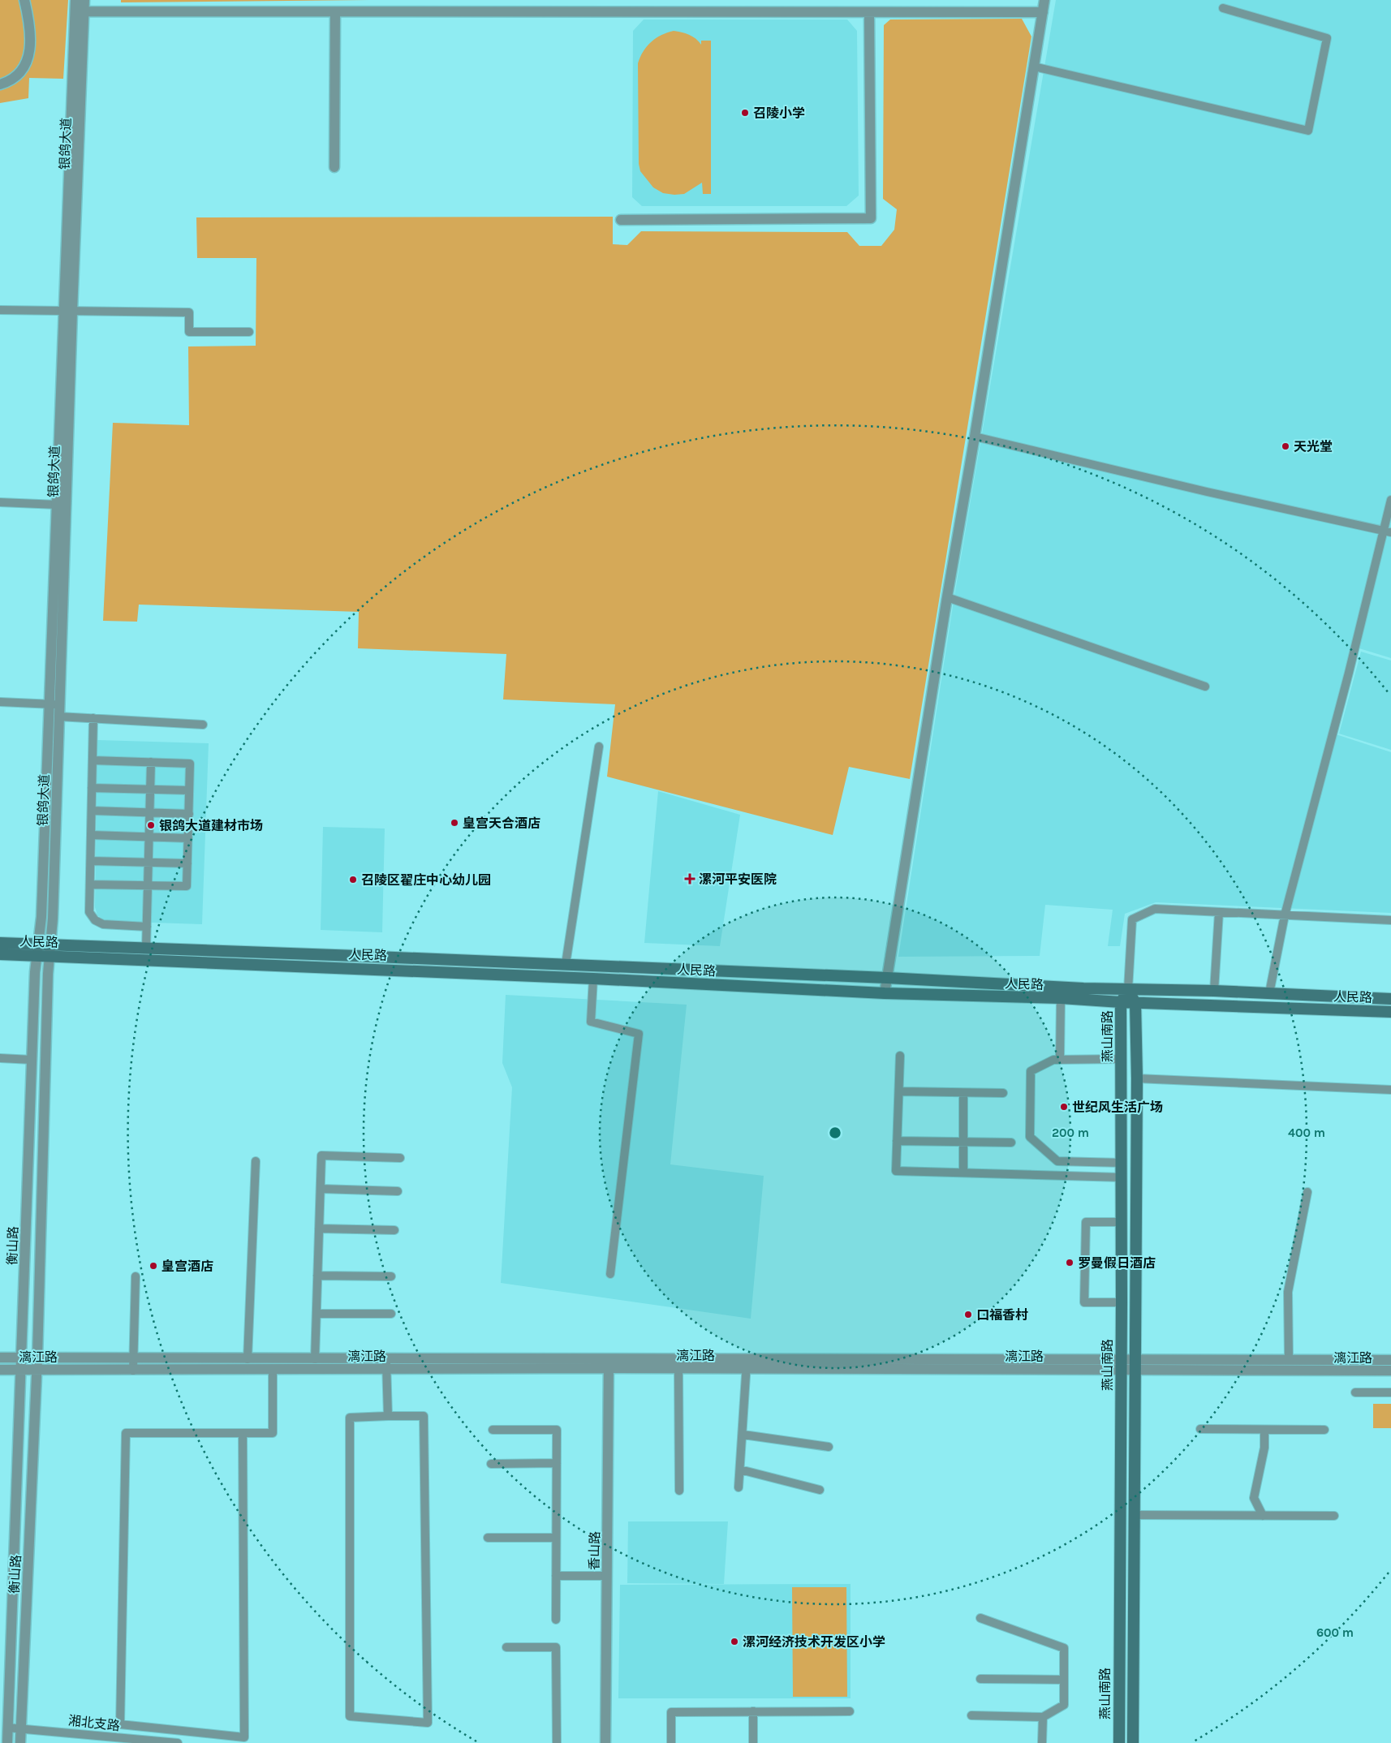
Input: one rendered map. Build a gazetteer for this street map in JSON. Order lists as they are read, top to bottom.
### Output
{
  "streets": {
    "main road": ["人民路", "燕山南路"],
    "street": [
      "银鸽大道",
      "衡山路",
      "漓江路",
      "香山路",
      "湘北支路"
    ]
  },
  "crossings": [
    ["银鸽大道", "人民路"],
    ["银鸽大道", "衡山路"],
    ["人民路", "燕山南路"],
    ["人民路", "衡山路"],
    ["燕山南路", "漓江路"],
    ["衡山路", "漓江路"],
    ["衡山路", "湘北支路"],
    ["漓江路", "香山路"]
  ],
  "places": {
    "other": [
      "召陵小学",
      "天光堂",
      "皇宫天合酒店",
      "银鸽大道建材市场",
      "召陵区翟庄中心幼儿园",
      "世纪风生活广场",
      "罗曼假日酒店",
      "皇宫酒店",
      "口福香村",
      "漯河经济技术开发区小学"
    ],
    "health": ["漯河平安医院"]
  },
  "rings": ["200 m", "400 m", "600 m"]
}
